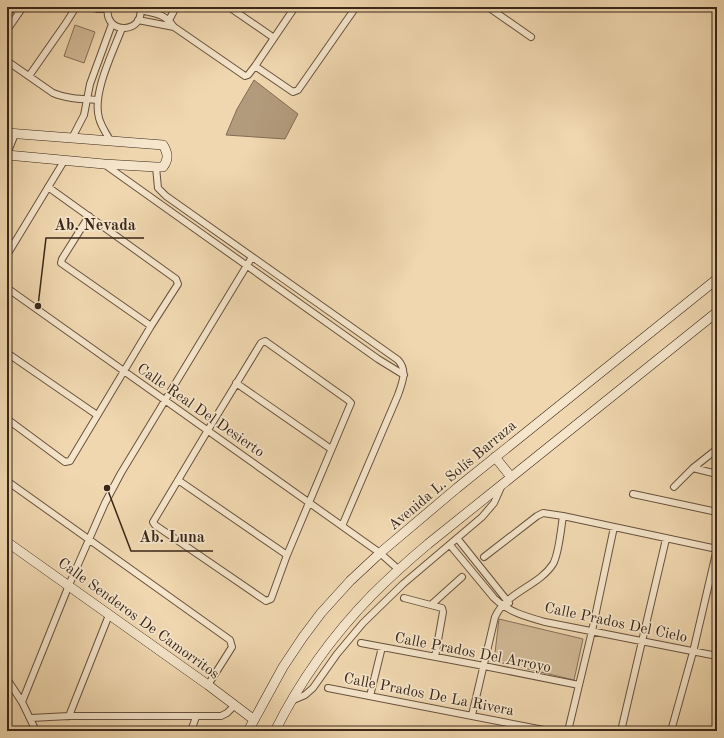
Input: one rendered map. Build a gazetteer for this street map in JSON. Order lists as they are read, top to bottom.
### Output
{
  "streets": {
    "main road": ["Avenida L. Solís Barraza", "Calle Senderos De Camorritos"],
    "street": [
      "Calle Real Del Desierto",
      "Calle Prados Del Cielo",
      "Calle Prados Del Arroyo",
      "Calle Prados De La Rivera"
    ]
  },
  "crossings": [
    ["Calle Real Del Desierto", "Avenida L. Solís Barraza"],
    ["Avenida L. Solís Barraza", "Calle Senderos De Camorritos"]
  ],
  "places": ["Ab. Nevada", "Ab. Luna"]
}
